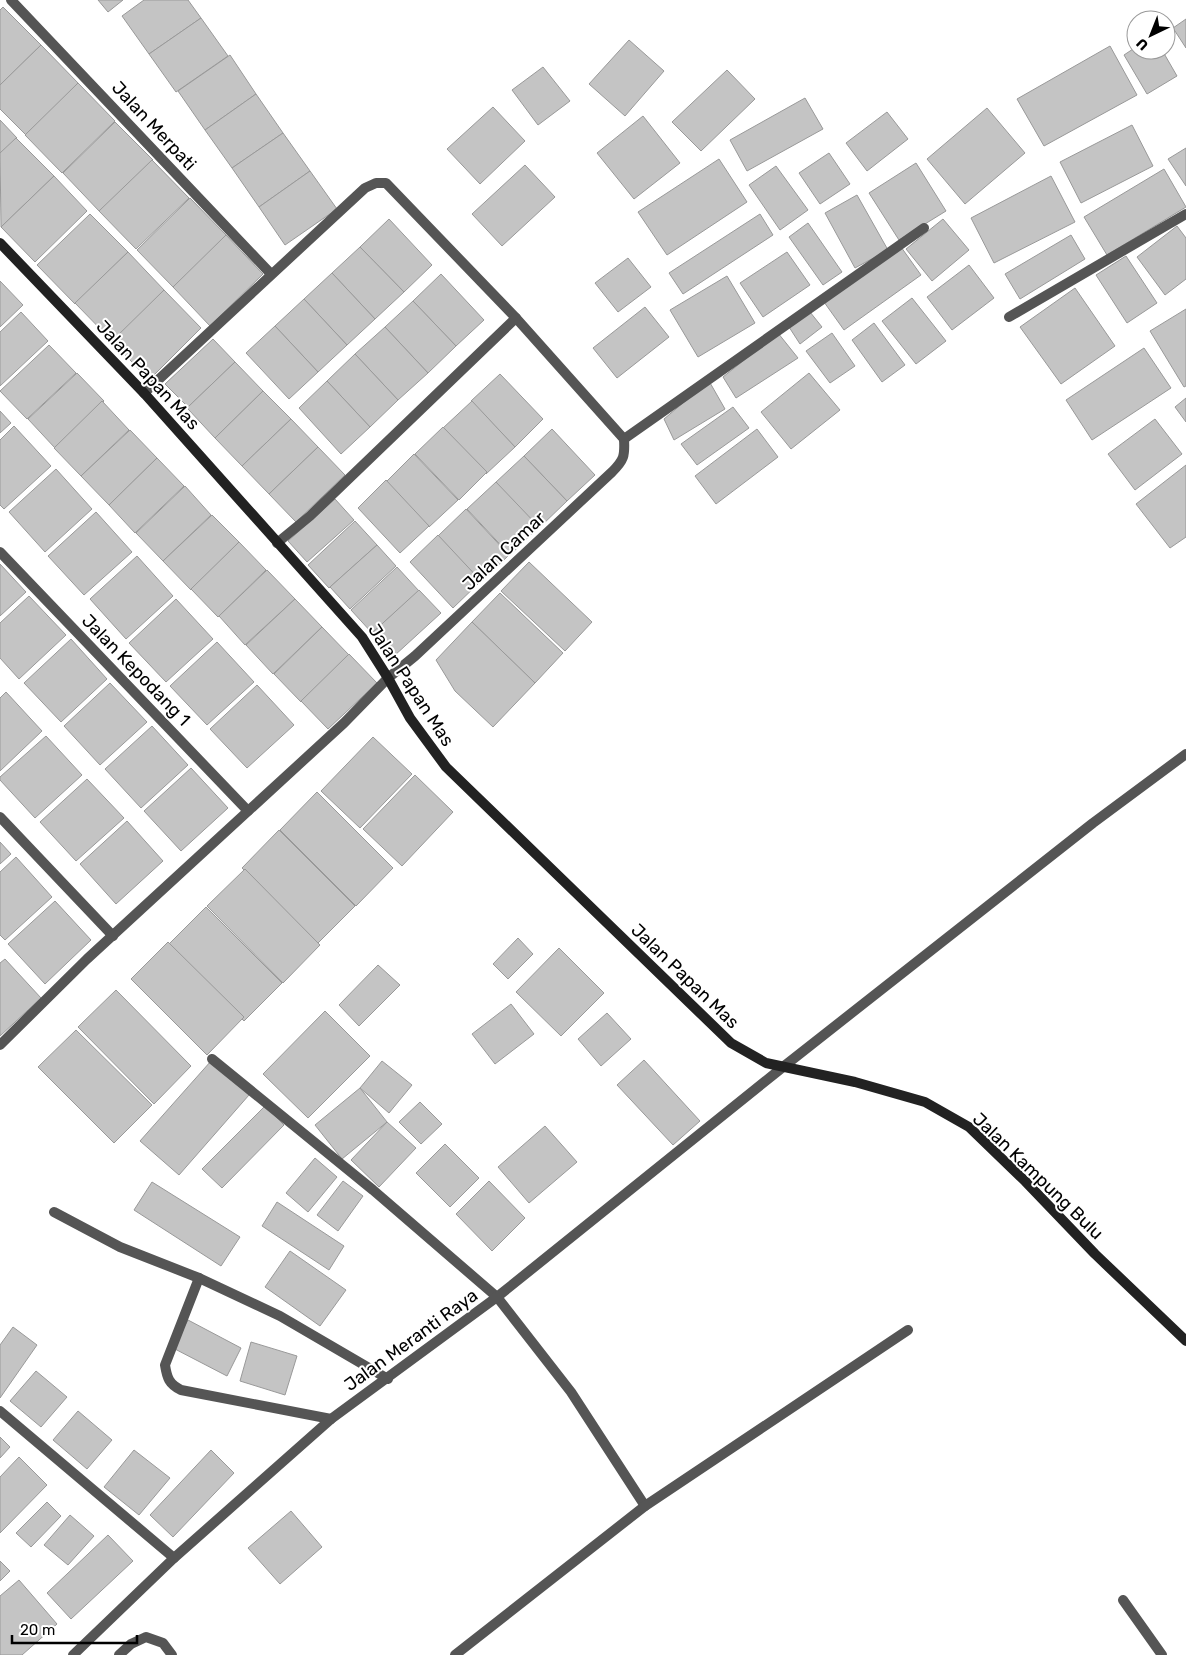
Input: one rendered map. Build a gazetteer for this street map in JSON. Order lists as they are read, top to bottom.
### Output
{
  "streets": {
    "street": [
      "Jalan Merpati",
      "Jalan Papan Mas",
      "Jalan Camar",
      "Jalan Kepodang 1",
      "Jalan Kampung Bulu",
      "Jalan Meranti Raya"
    ]
  },
  "crossings": [
    ["Jalan Papan Mas", "Jalan Camar"],
    ["Jalan Papan Mas", "Jalan Kampung Bulu"],
    ["Jalan Papan Mas", "Jalan Meranti Raya"],
    ["Jalan Camar", "Jalan Kepodang 1"],
    ["Jalan Kampung Bulu", "Jalan Meranti Raya"]
  ],
  "scale_bar": "20 m",
  "north": "bottom left"
}
